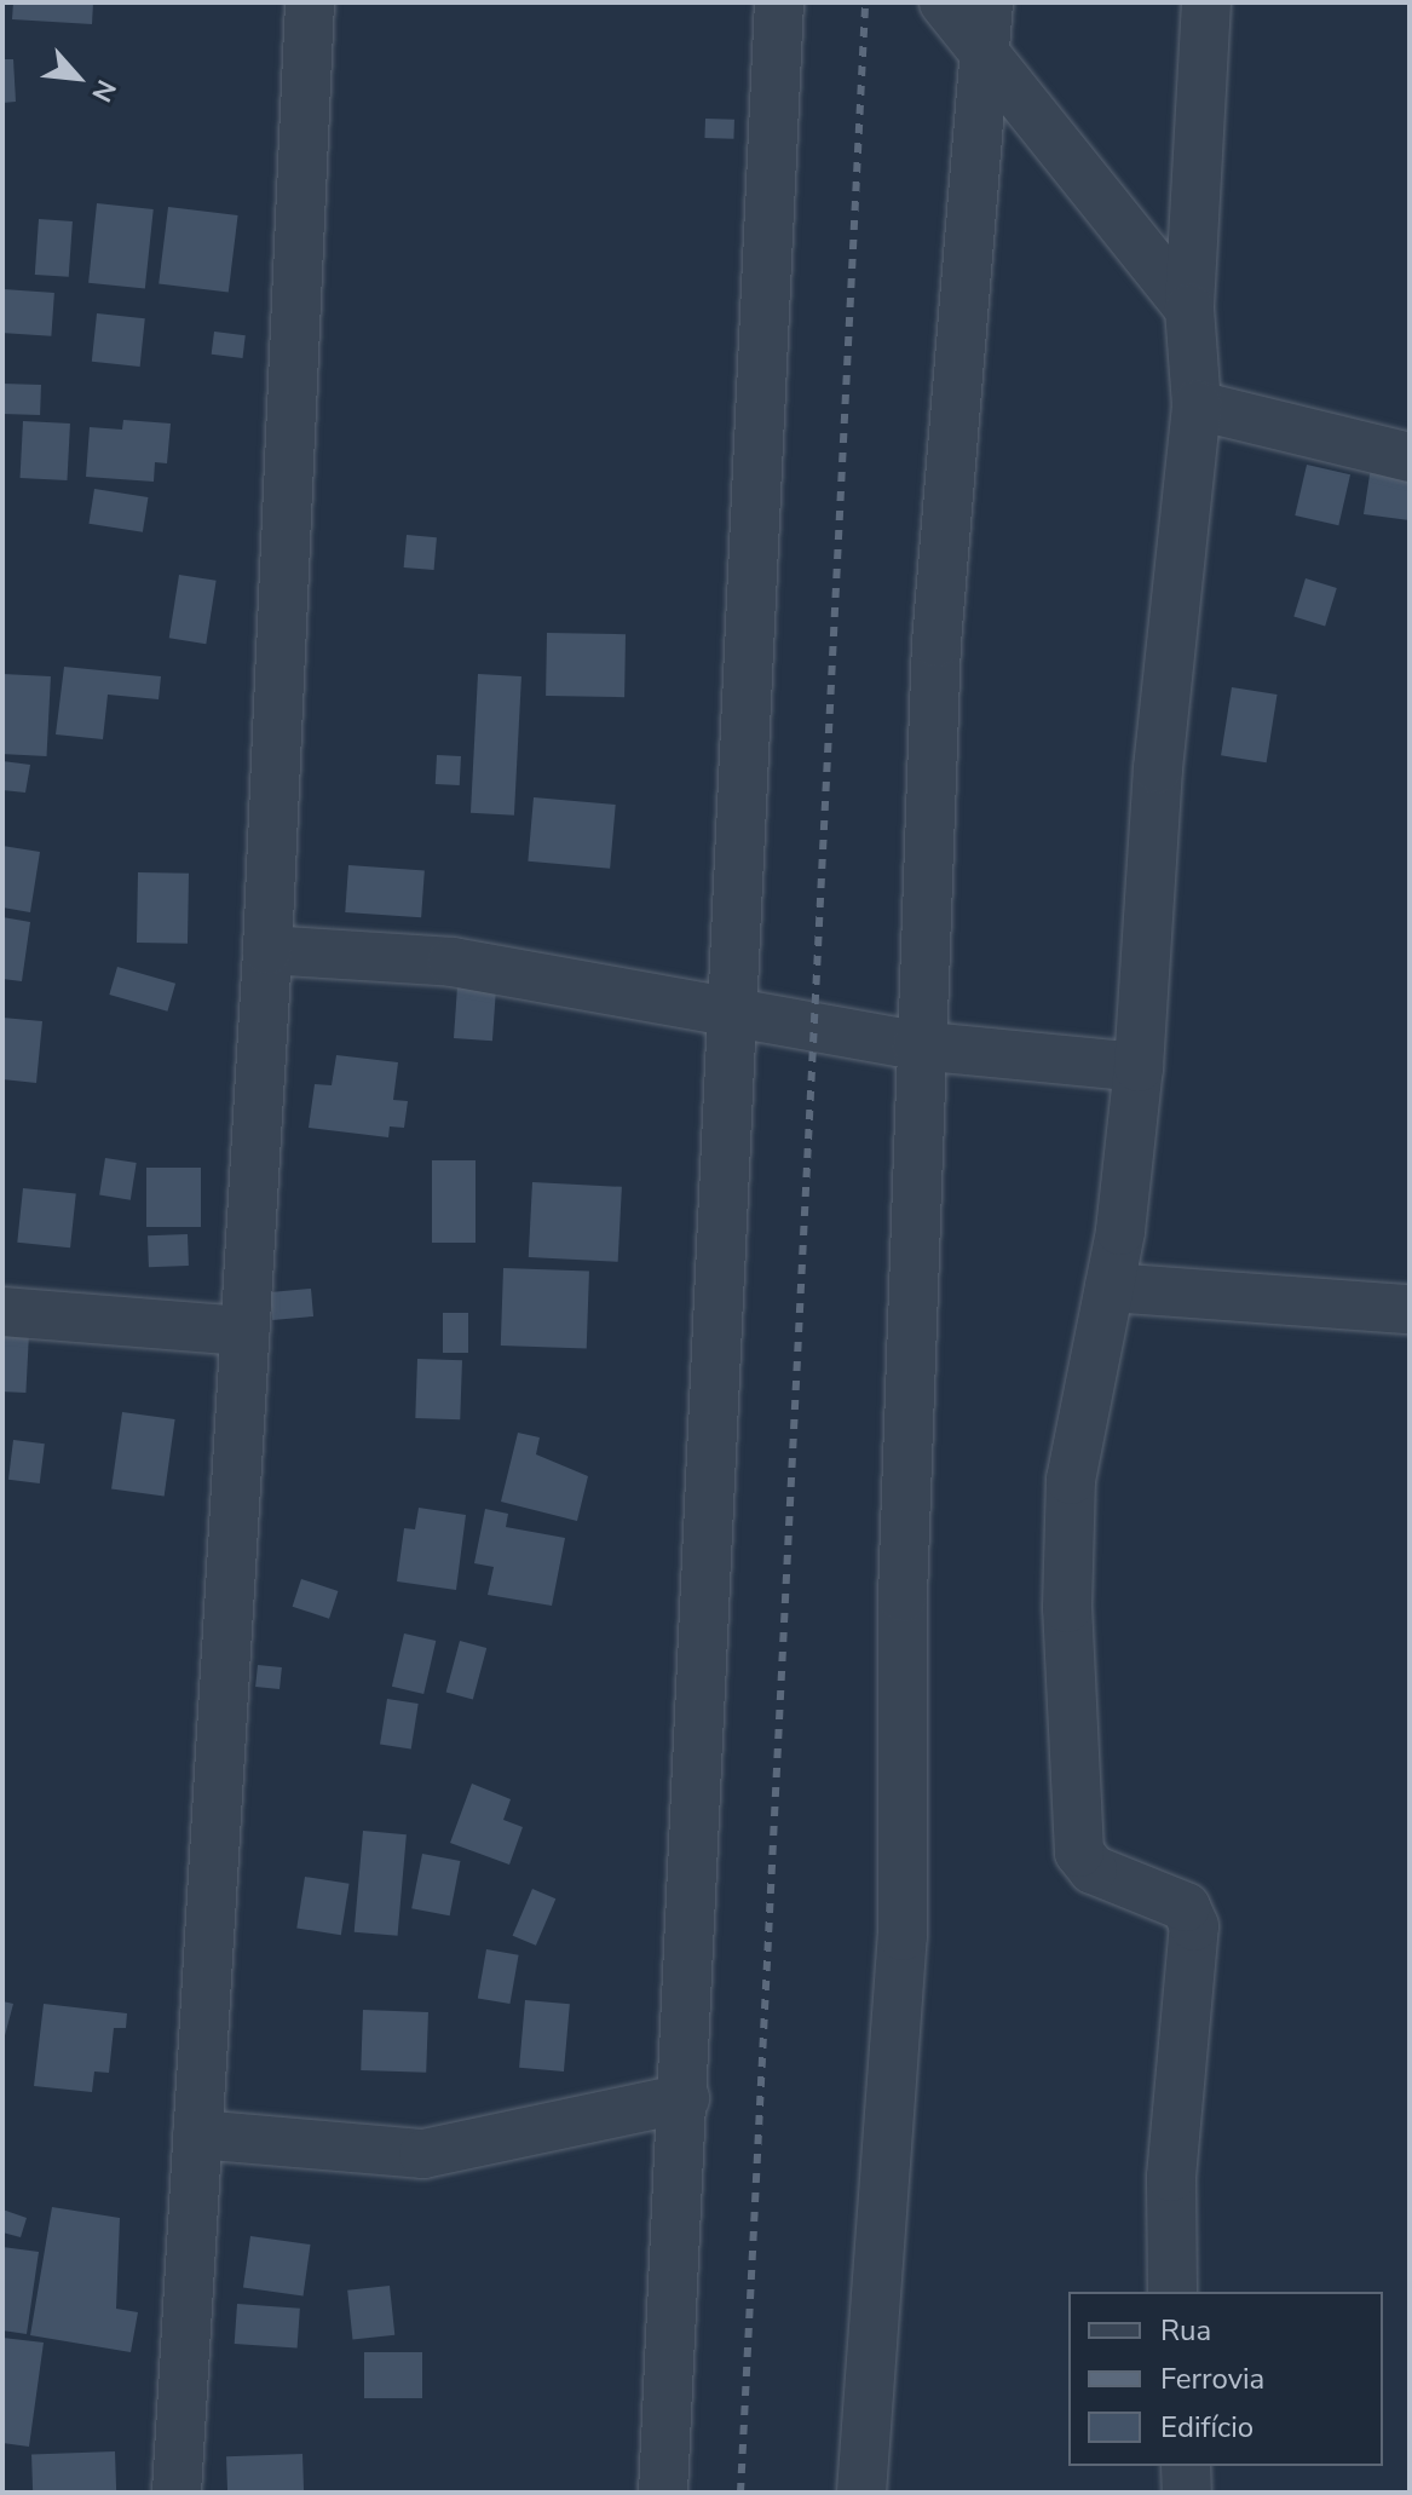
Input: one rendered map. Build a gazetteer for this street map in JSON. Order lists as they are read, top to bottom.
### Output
{
  "legend": ["Rua", "Ferrovia", "Edifício"],
  "north": "bottom right"
}
